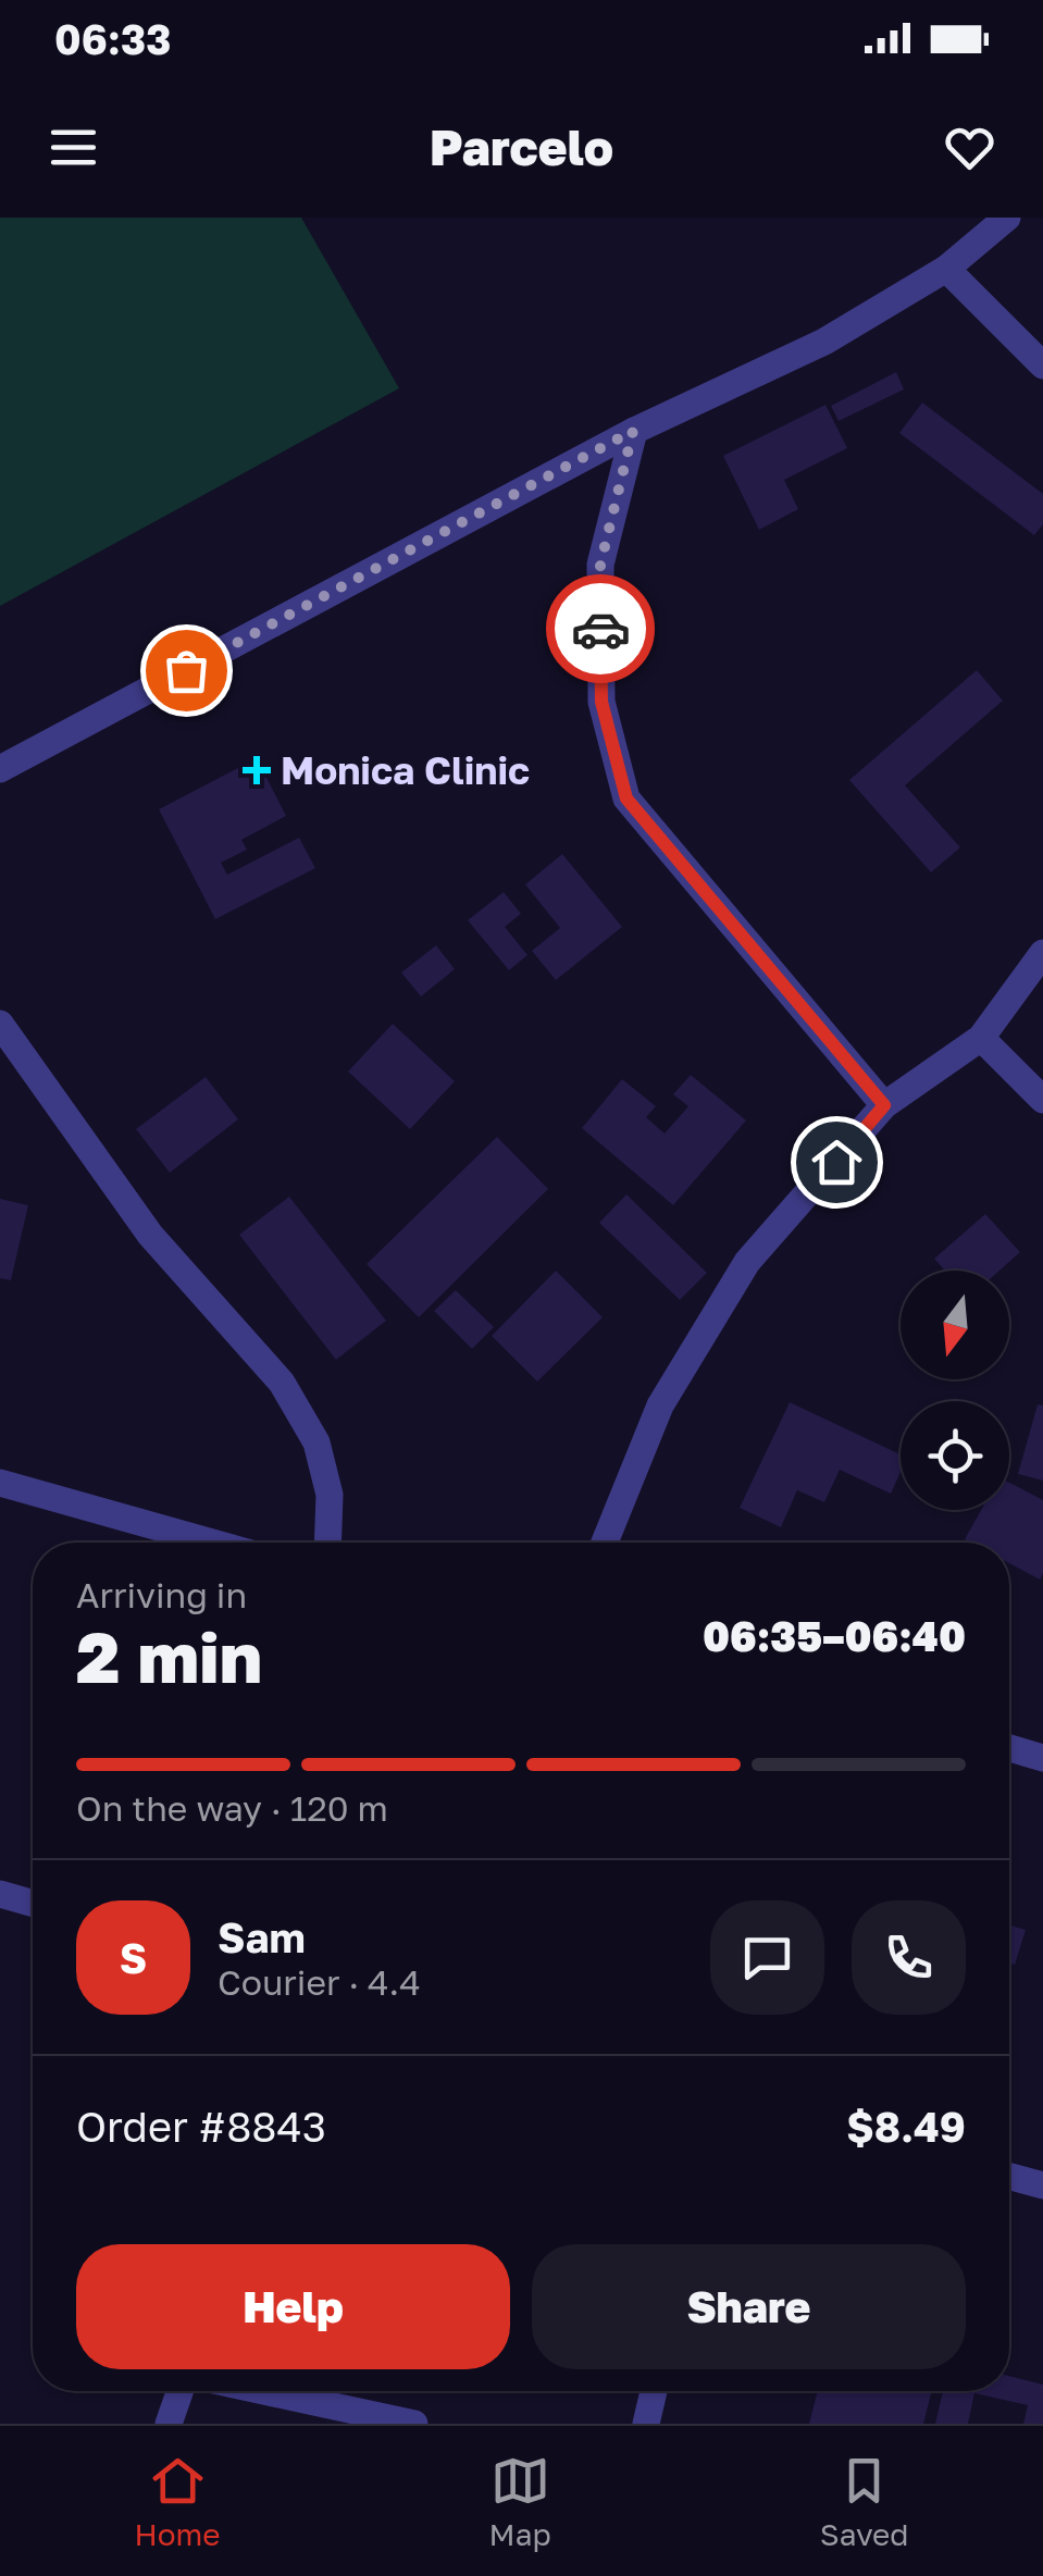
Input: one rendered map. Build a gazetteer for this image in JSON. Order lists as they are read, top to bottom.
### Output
{
  "places": {
    "health": ["Monica Clinic"]
  },
  "north": "bottom",
  "page": {
    "status": "06:33",
    "header": "Parcelo",
    "heading": ["2 min", "Arriving in", "06:35–06:40"],
    "panel": [
      "Sam",
      "Courier · 4.4",
      "Order #8843",
      "$8.49"
    ],
    "bar": "On the way · 120 m",
    "round": "S",
    "buttons": ["Help", "Share"],
    "tabs": ["Home", "Map", "Saved"]
  }
}
